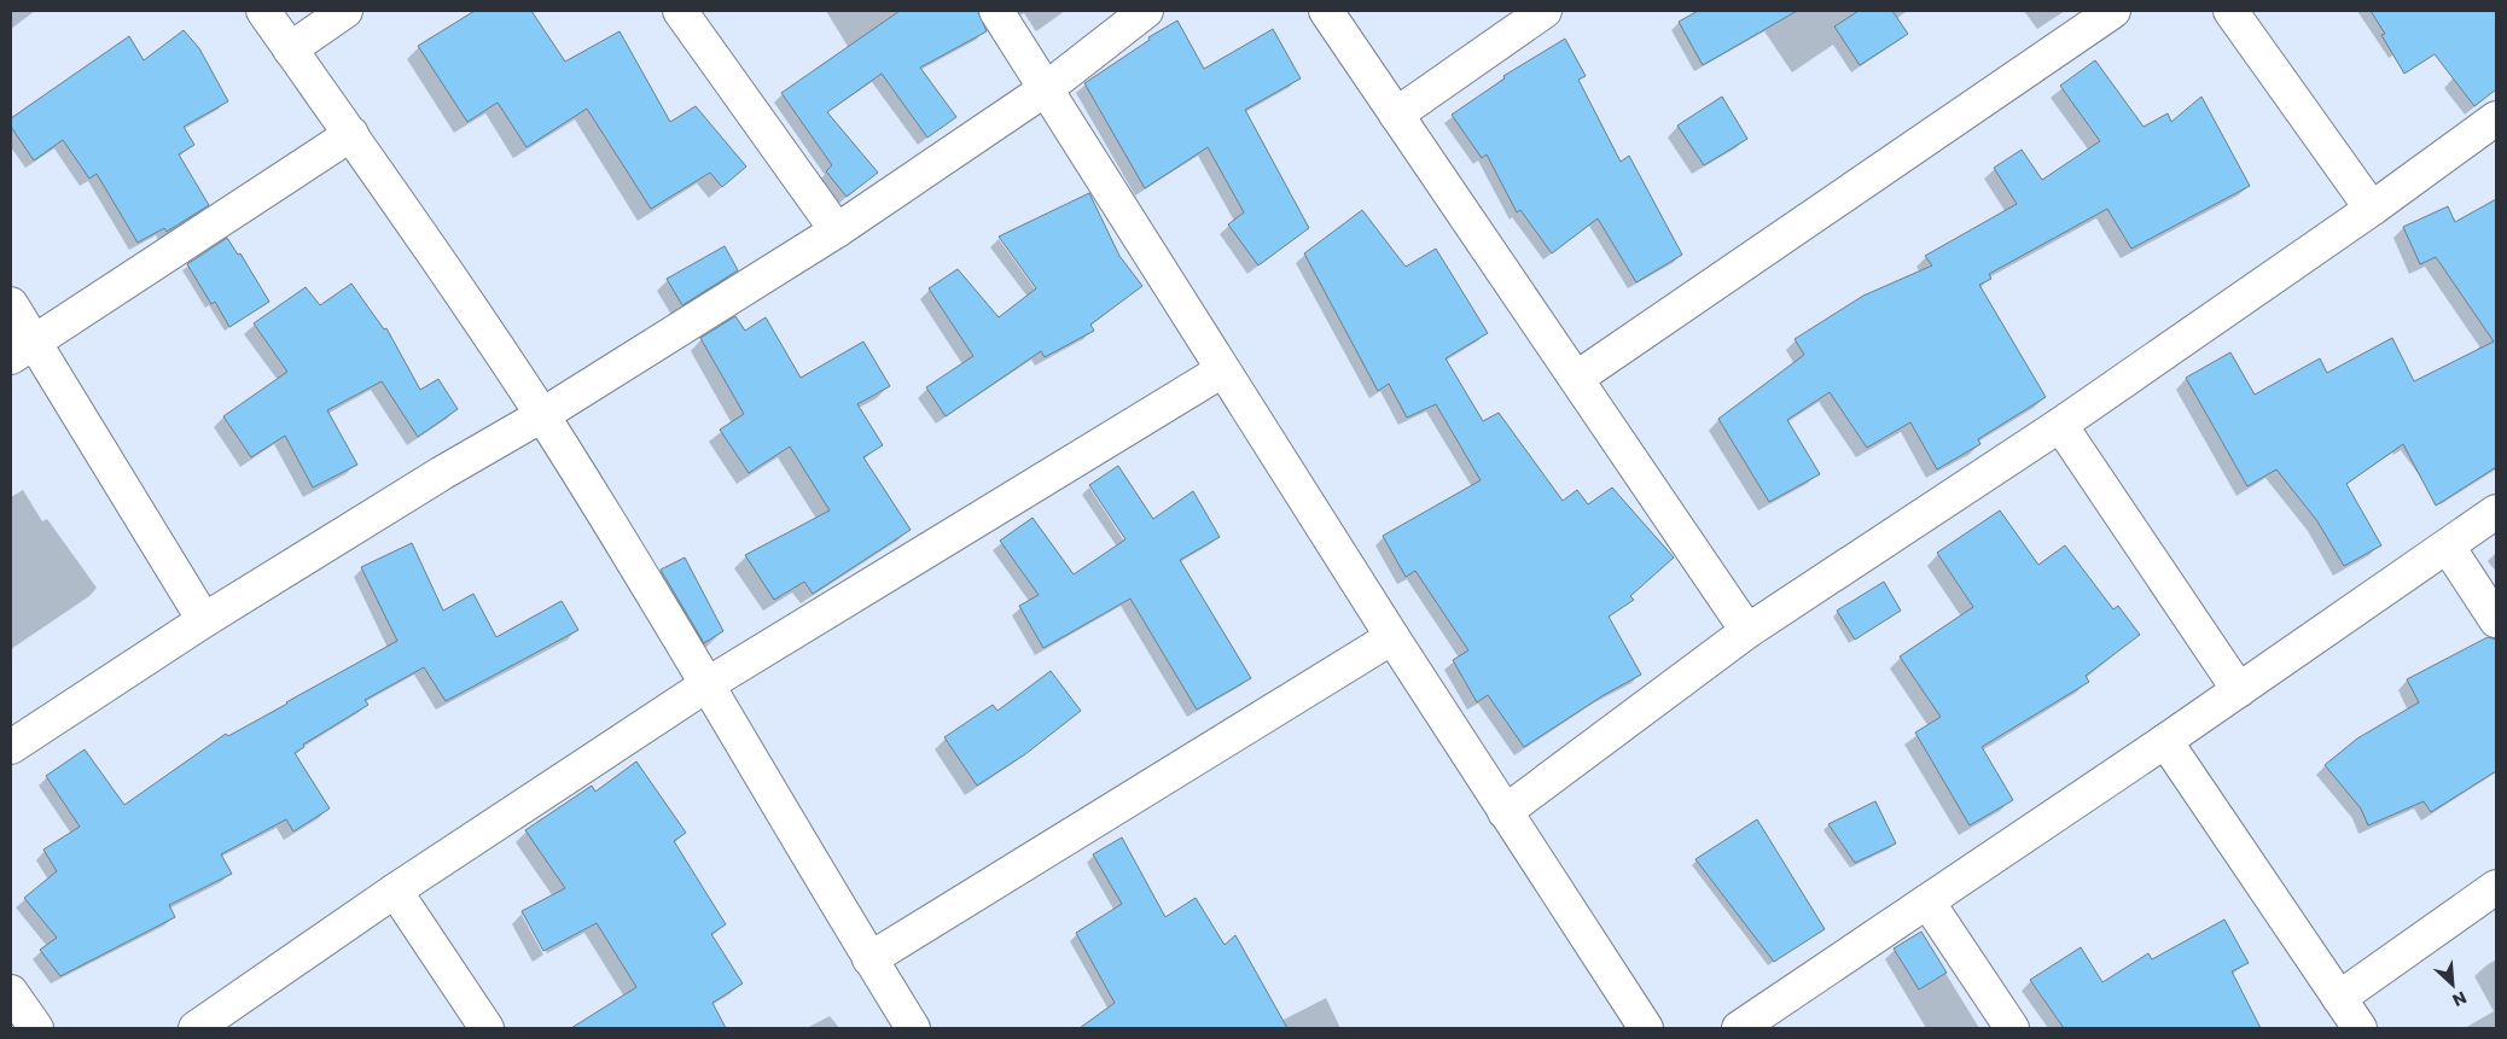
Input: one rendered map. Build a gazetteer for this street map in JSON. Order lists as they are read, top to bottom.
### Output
{
  "north": "bottom right"
}
